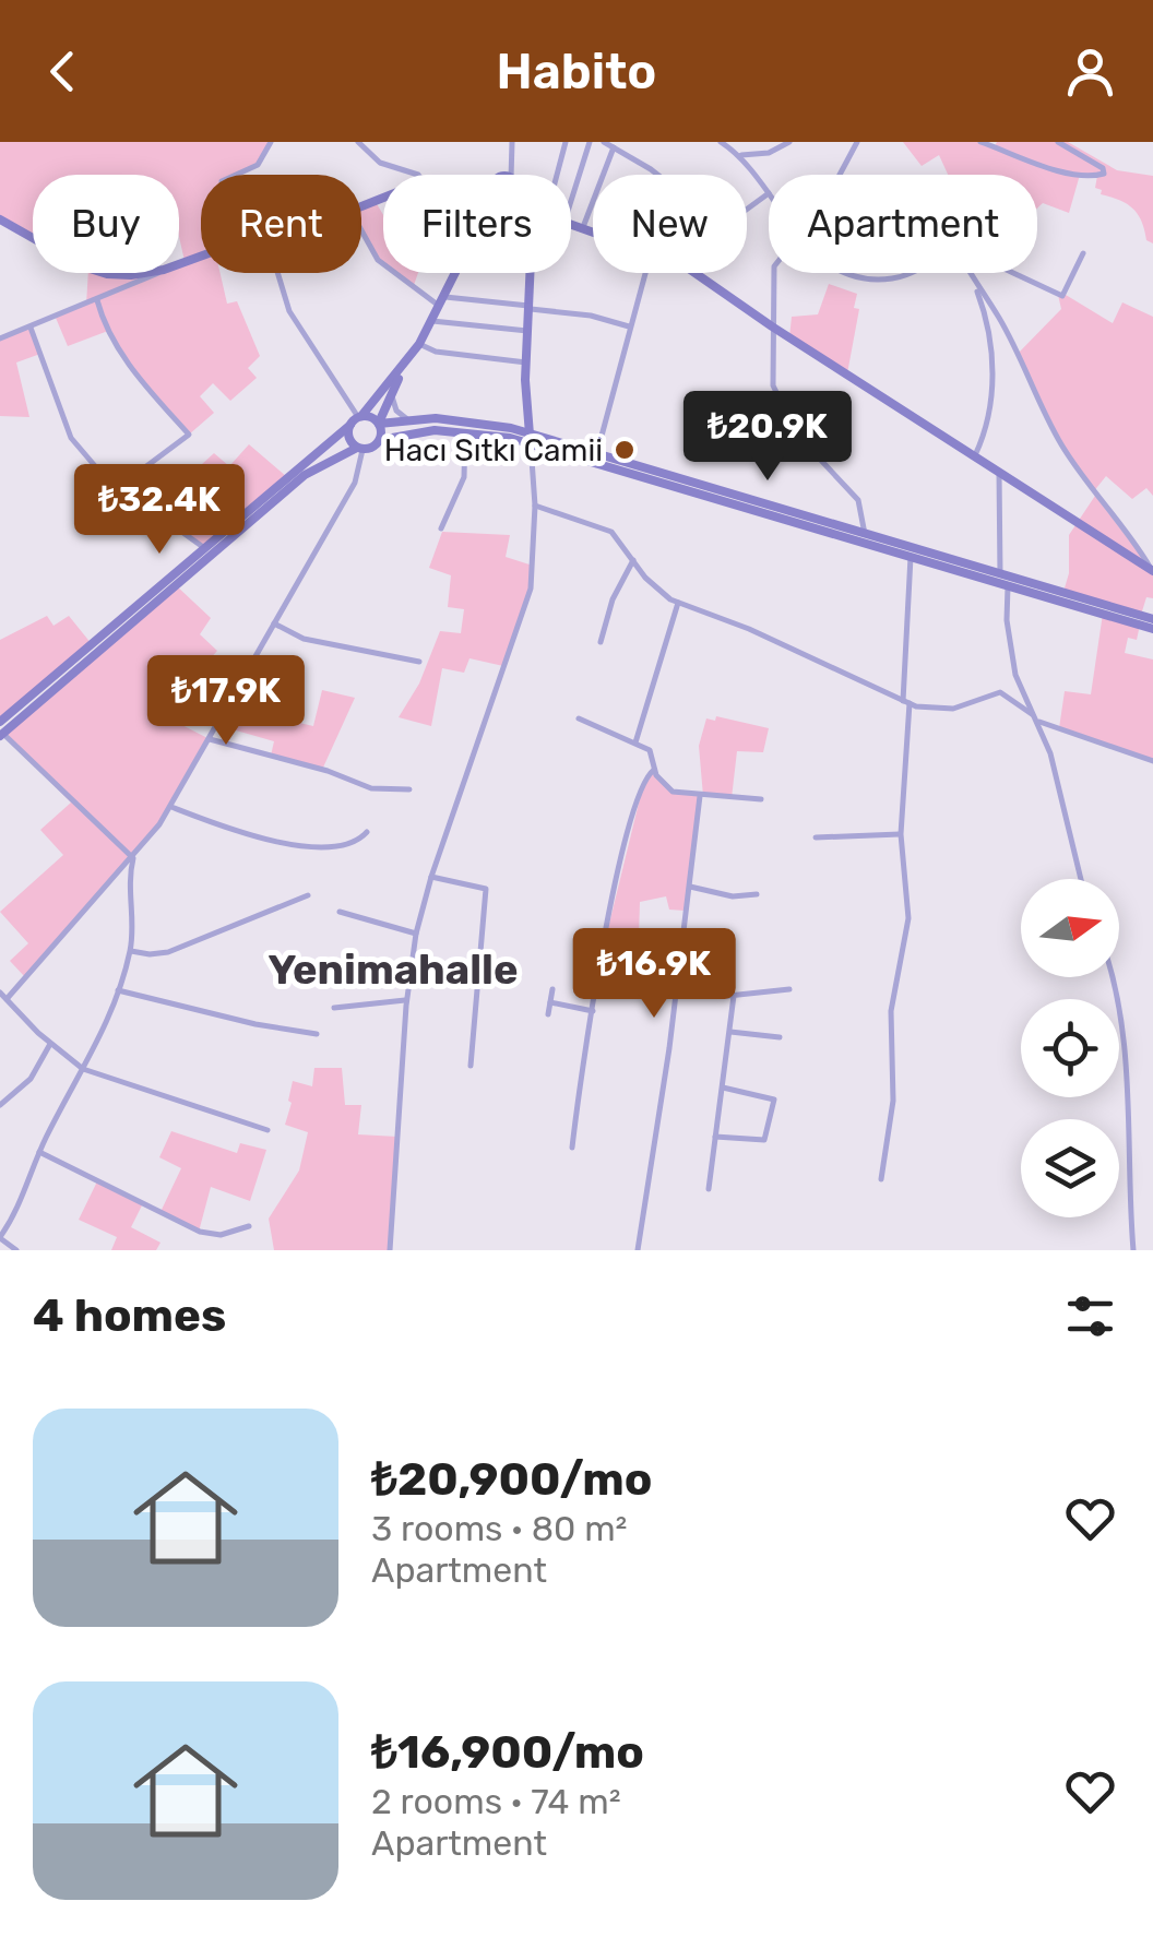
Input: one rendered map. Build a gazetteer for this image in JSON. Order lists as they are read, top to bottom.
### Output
{
  "districts": ["Yenimahalle"],
  "places": ["Hacı Sıtkı Camii"],
  "north": "right",
  "page": {
    "header": "Habito",
    "chip": [
      "Buy",
      "Rent",
      "Filters",
      "New",
      "Apartment"
    ],
    "price": [
      "₺20.9K",
      "₺32.4K",
      "₺17.9K",
      "₺16.9K"
    ],
    "heading": "4 homes",
    "list": [
      {
        "name": "₺20,900/mo",
        "note": "3 rooms · 80 m² · Apartment"
      },
      {
        "name": "₺16,900/mo",
        "note": "2 rooms · 74 m² · Apartment"
      }
    ]
  }
}
